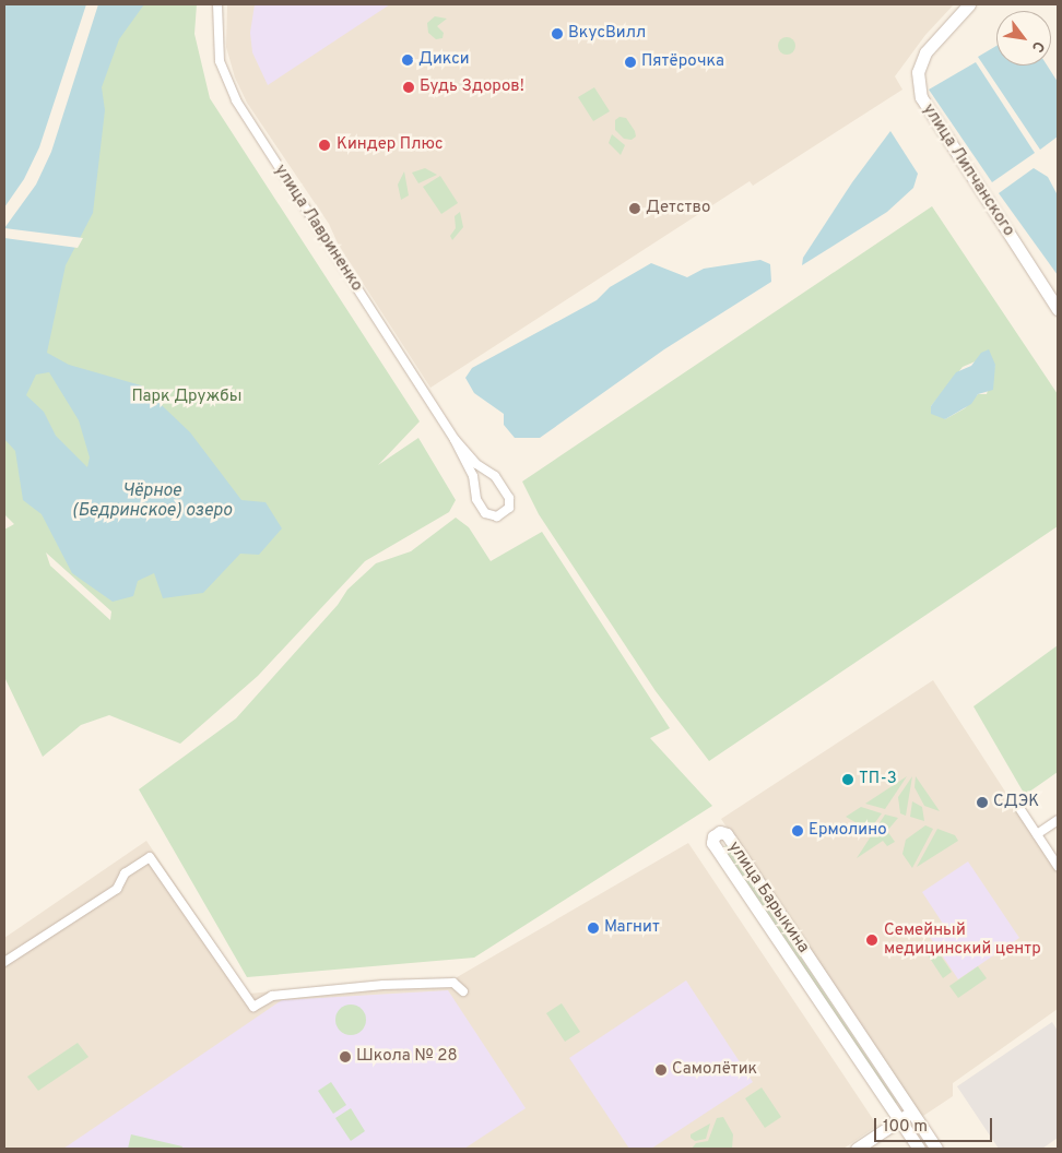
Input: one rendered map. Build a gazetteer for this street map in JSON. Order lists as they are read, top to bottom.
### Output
{
  "streets": {
    "street": ["улица Липчанского", "улица Лавриненко", "улица Барыкина"]
  },
  "water": ["Чёрное (Бедринское) озеро"],
  "parks": ["Парк Дружбы"],
  "places": [
    "ВкусВилл",
    "Дикси",
    "Пятёрочка",
    "Будь Здоров!",
    "Киндер Плюс",
    "Детство",
    "ТП-3",
    "СДЭК",
    "Ермолино",
    "Магнит",
    "Семейный медицинский центр",
    "Школа № 28",
    "Самолётик"
  ],
  "scale_bar": "100 m",
  "north": "bottom right"
}
